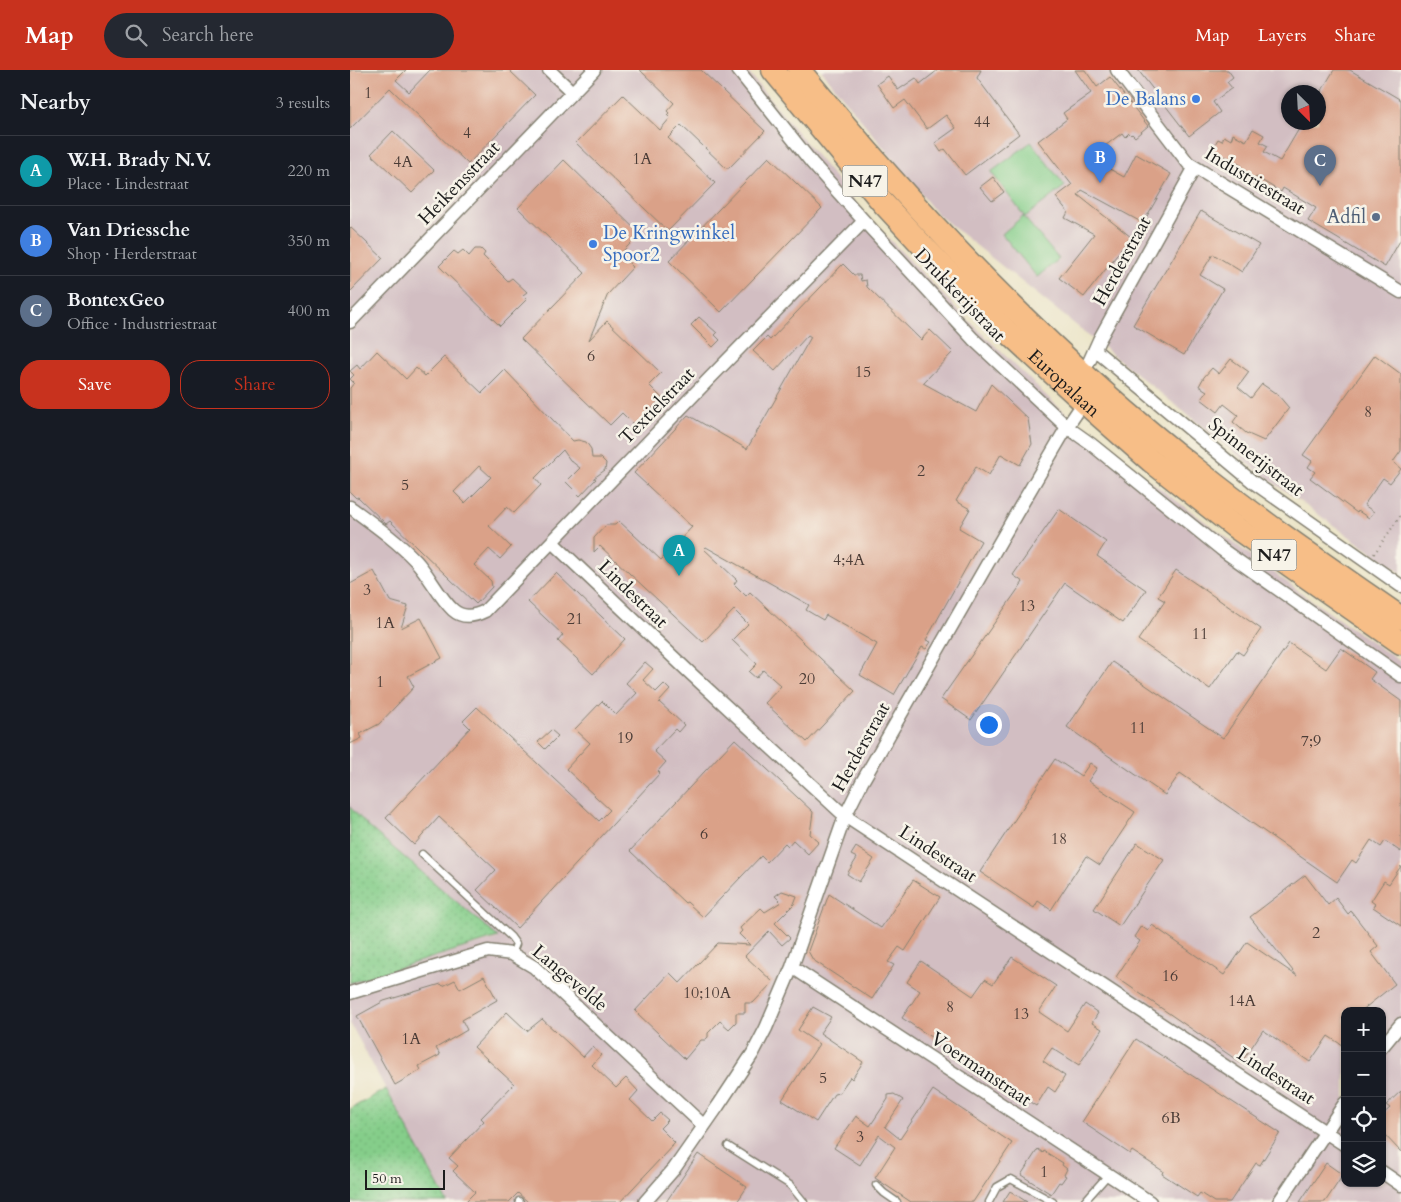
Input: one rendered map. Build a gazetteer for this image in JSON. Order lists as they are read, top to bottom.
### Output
{
  "streets": {
    "highway": ["N47", "Europalaan"],
    "street": [
      "Industriestraat",
      "Heikensstraat",
      "Herderstraat",
      "Drukkerijstraat",
      "Textielstraat",
      "Spinnerijstraat",
      "Lindestraat",
      "Langevelde",
      "Voermanstraat"
    ]
  },
  "crossings": [
    ["Industriestraat", "Herderstraat"],
    ["Herderstraat", "Drukkerijstraat"],
    ["Herderstraat", "Europalaan"],
    ["Herderstraat", "Spinnerijstraat"],
    ["Herderstraat", "Lindestraat"],
    ["Herderstraat", "Langevelde"],
    ["Herderstraat", "Voermanstraat"],
    ["Drukkerijstraat", "Textielstraat"],
    ["Textielstraat", "Lindestraat"]
  ],
  "places": ["De Balans", "Adfil", "De Kringwinkel Spoor2"],
  "house_numbers": [
    "1",
    "44",
    "4",
    "1A",
    "4A",
    "6",
    "15",
    "8",
    "2",
    "5",
    "4;4A",
    "3",
    "13",
    "21",
    "1A",
    "11",
    "20",
    "1",
    "11",
    "19",
    "7;9",
    "6",
    "18",
    "2",
    "16",
    "10;10A",
    "14A",
    "8",
    "13",
    "1A",
    "5",
    "6B",
    "3",
    "1"
  ],
  "scale_bar": "50 m",
  "north": "bottom right",
  "page": {
    "header": "Map",
    "search": "Search here",
    "nav": ["Map", "Layers", "Share"],
    "heading": ["Nearby", "3 results"],
    "list": [
      {
        "mark": "A",
        "name": "W.H. Brady N.V.",
        "note": "Place · Lindestraat",
        "value": "220 m"
      },
      {
        "mark": "B",
        "name": "Van Driessche",
        "note": "Shop · Herderstraat",
        "value": "350 m"
      },
      {
        "mark": "C",
        "name": "BontexGeo",
        "note": "Office · Industriestraat",
        "value": "400 m"
      }
    ],
    "pins": ["B", "C", "A"],
    "buttons": ["Save", "Share"],
    "map_buttons": ["+", "−"],
    "scale": "50 m"
  }
}
